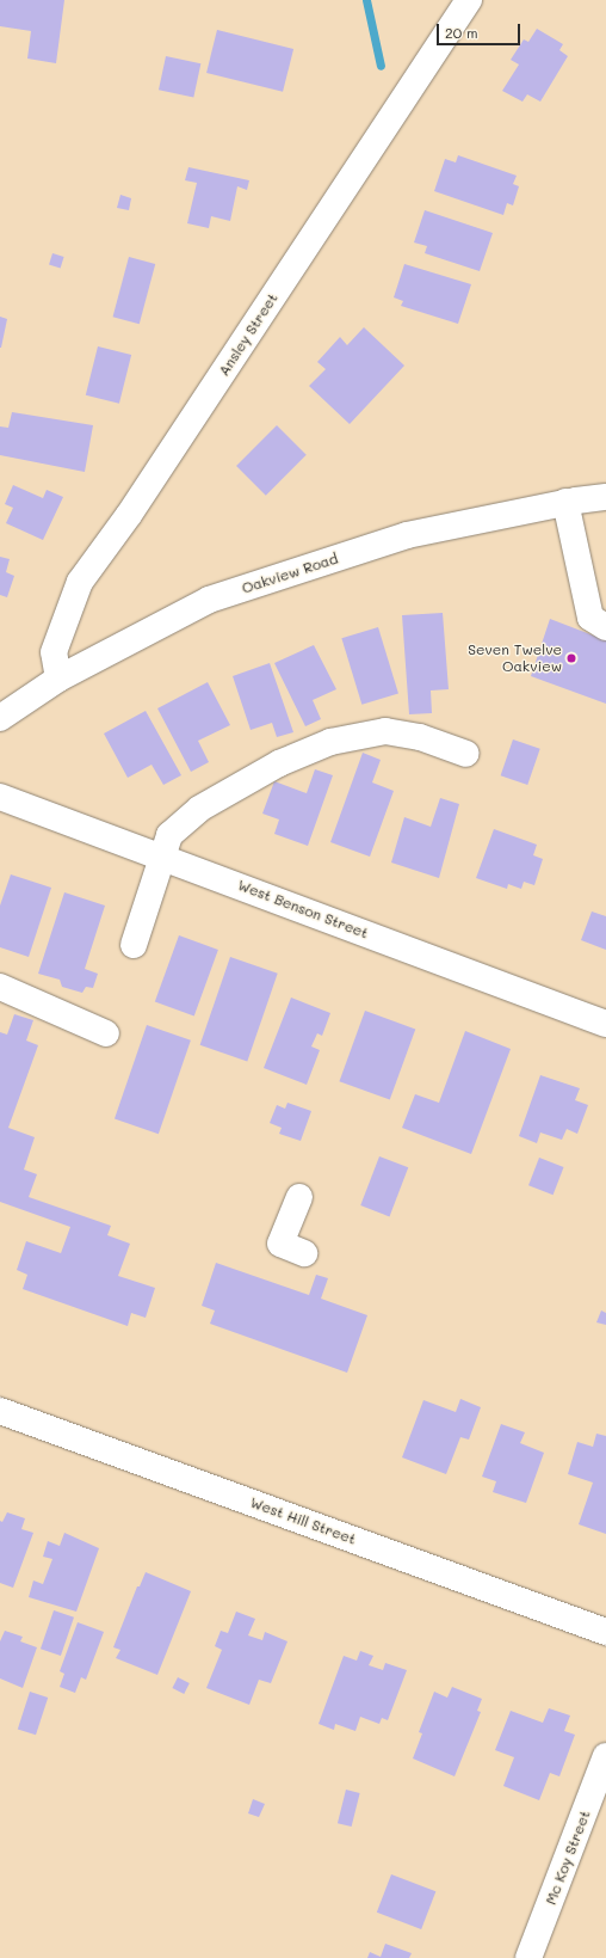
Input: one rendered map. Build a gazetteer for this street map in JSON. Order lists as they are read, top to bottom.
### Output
{
  "streets": {
    "street": [
      "Ansley Street",
      "Oakview Road",
      "West Benson Street",
      "West Hill Street",
      "Mc Koy Street"
    ]
  },
  "crossings": [
    ["Ansley Street", "Oakview Road"]
  ],
  "places": ["Seven Twelve Oakview"],
  "scale_bar": "20 m"
}
